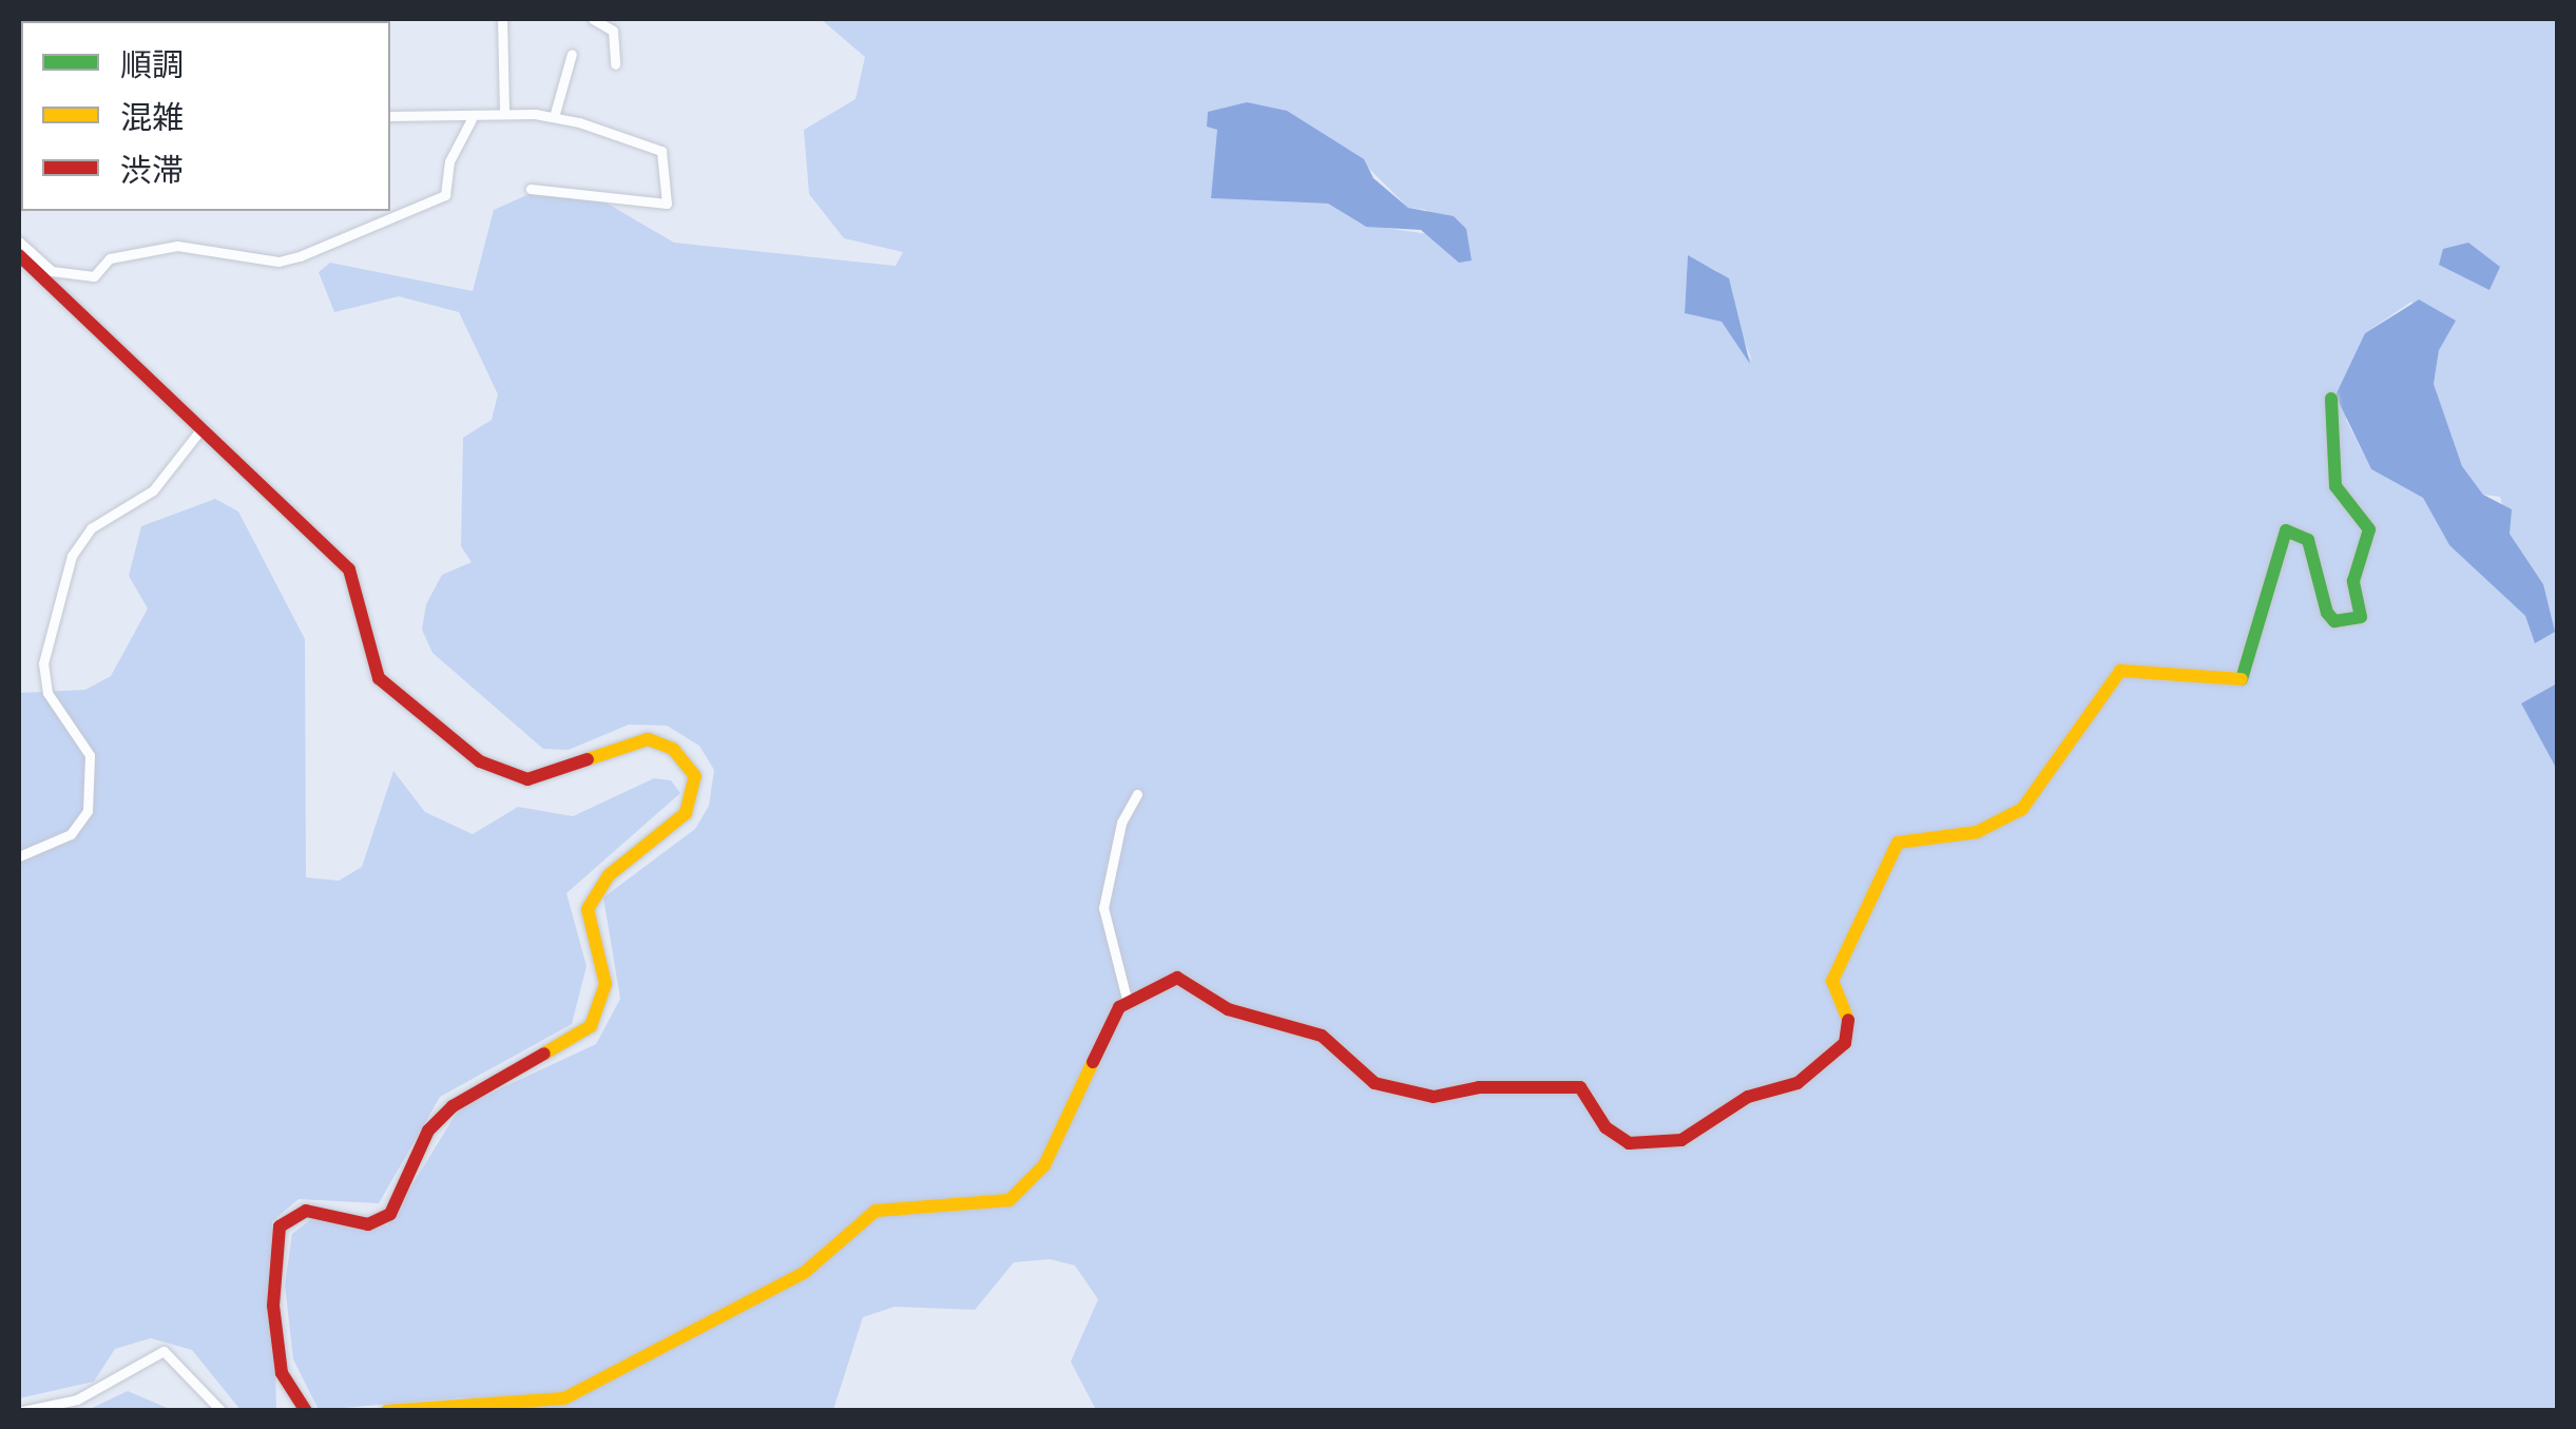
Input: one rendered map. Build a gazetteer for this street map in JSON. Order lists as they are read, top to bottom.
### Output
{
  "legend": ["順調", "混雑", "渋滞"]
}
